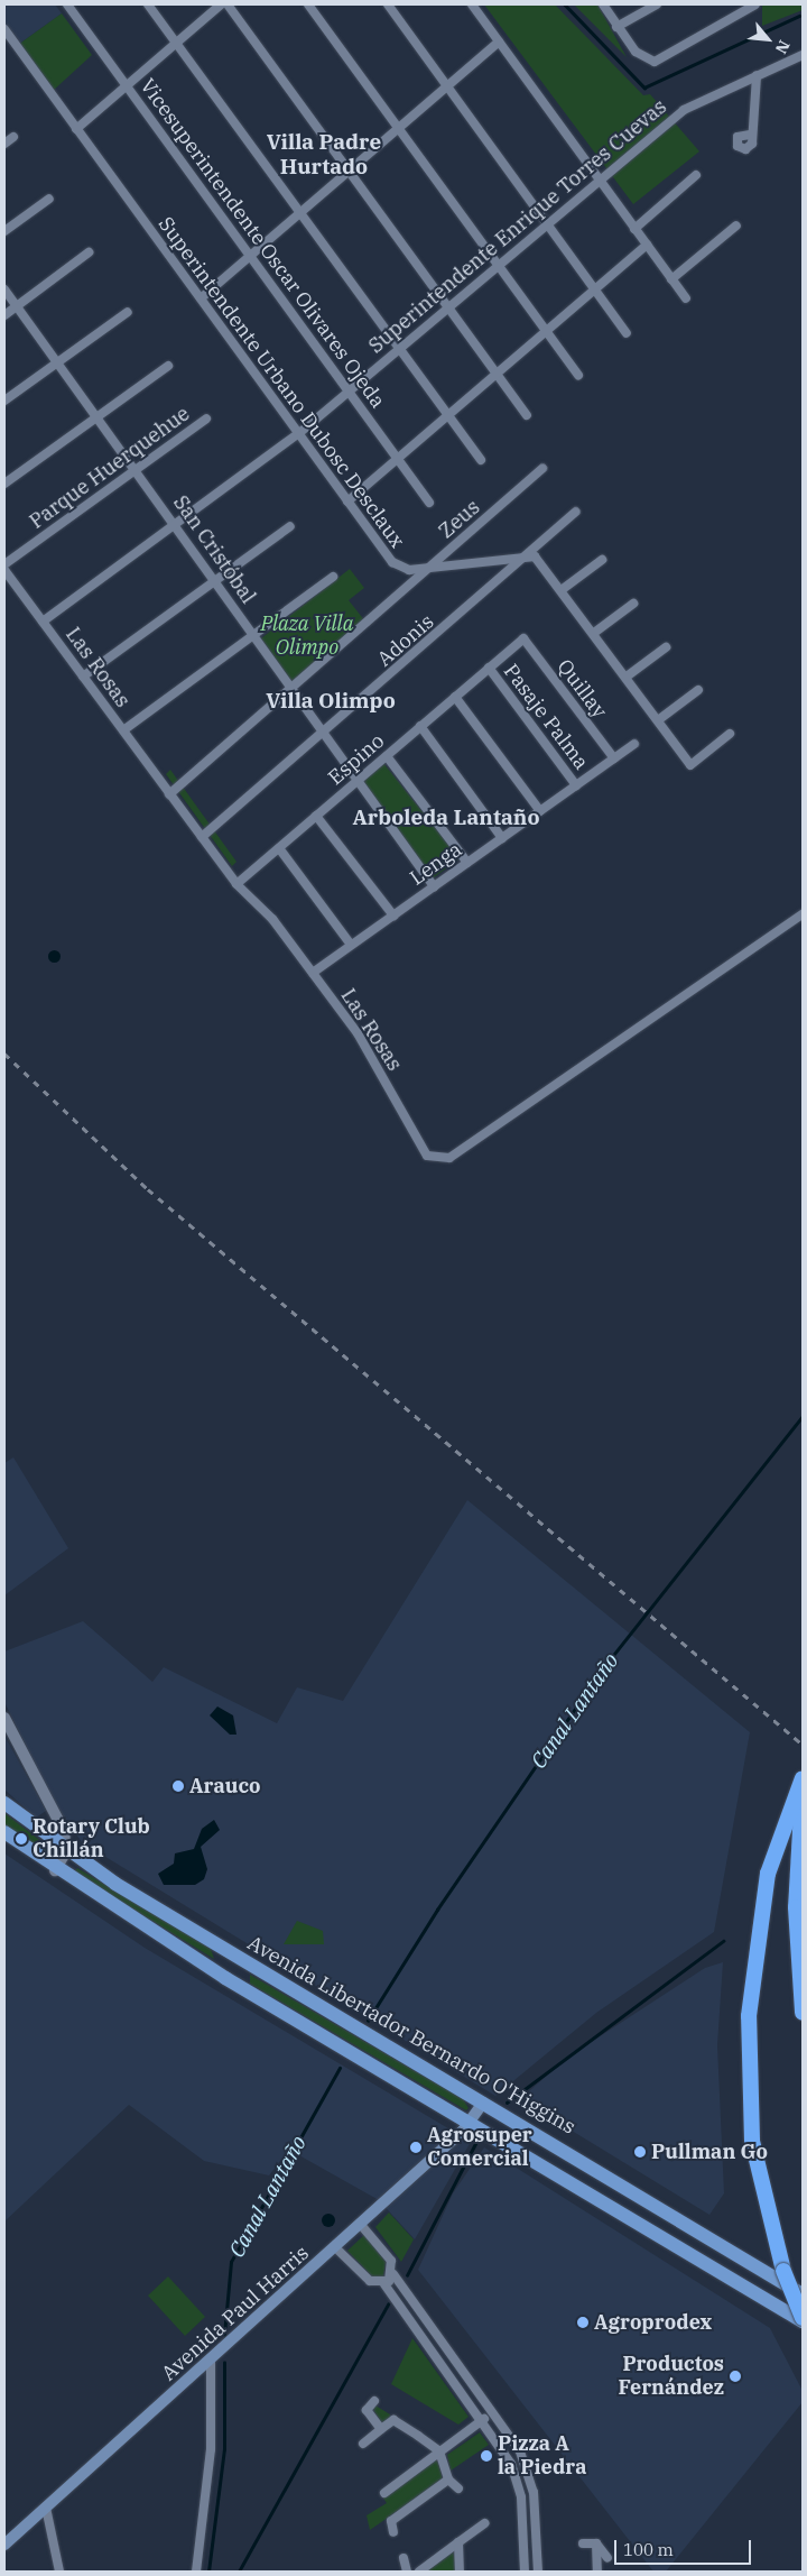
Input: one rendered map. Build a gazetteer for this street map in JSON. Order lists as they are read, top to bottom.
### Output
{
  "streets": {
    "main road": ["Avenida Libertador Bernardo O'Higgins", "Avenida Paul Harris"],
    "street": [
      "Superintendente Enrique Torres Cuevas",
      "Vicesuperintendente Oscar Olivares Ojeda",
      "Superintendente Urbano Dubosc Desclaux",
      "Parque Huerquehue",
      "Zeus",
      "San Cristóbal",
      "Adonis",
      "Las Rosas",
      "Quillay",
      "Pasaje Palma",
      "Espino",
      "Lenga"
    ]
  },
  "crossings": [
    ["Superintendente Enrique Torres Cuevas", "Vicesuperintendente Oscar Olivares Ojeda"],
    ["Superintendente Enrique Torres Cuevas", "Superintendente Urbano Dubosc Desclaux"],
    ["Superintendente Enrique Torres Cuevas", "San Cristóbal"],
    ["Superintendente Enrique Torres Cuevas", "Las Rosas"],
    ["Superintendente Urbano Dubosc Desclaux", "Zeus"],
    ["Superintendente Urbano Dubosc Desclaux", "Adonis"],
    ["Parque Huerquehue", "San Cristóbal"],
    ["Zeus", "San Cristóbal"],
    ["Zeus", "Las Rosas"],
    ["San Cristóbal", "Adonis"],
    ["San Cristóbal", "Espino"],
    ["San Cristóbal", "Lenga"],
    ["Adonis", "Las Rosas"],
    ["Las Rosas", "Espino"],
    ["Las Rosas", "Lenga"],
    ["Quillay", "Espino"],
    ["Quillay", "Lenga"],
    ["Pasaje Palma", "Espino"],
    ["Pasaje Palma", "Lenga"],
    ["Avenida Libertador Bernardo O'Higgins", "Avenida Paul Harris"]
  ],
  "districts": ["Villa Padre Hurtado", "Villa Olimpo", "Arboleda Lantaño"],
  "water": ["Canal Lantaño"],
  "parks": ["Plaza Villa Olimpo"],
  "places": [
    "Arauco",
    "Rotary Club Chillán",
    "Agrosuper Comercial",
    "Pullman Go",
    "Agroprodex",
    "Productos Fernández",
    "Pizza A la Piedra"
  ],
  "scale_bar": "100 m",
  "north": "bottom right"
}
